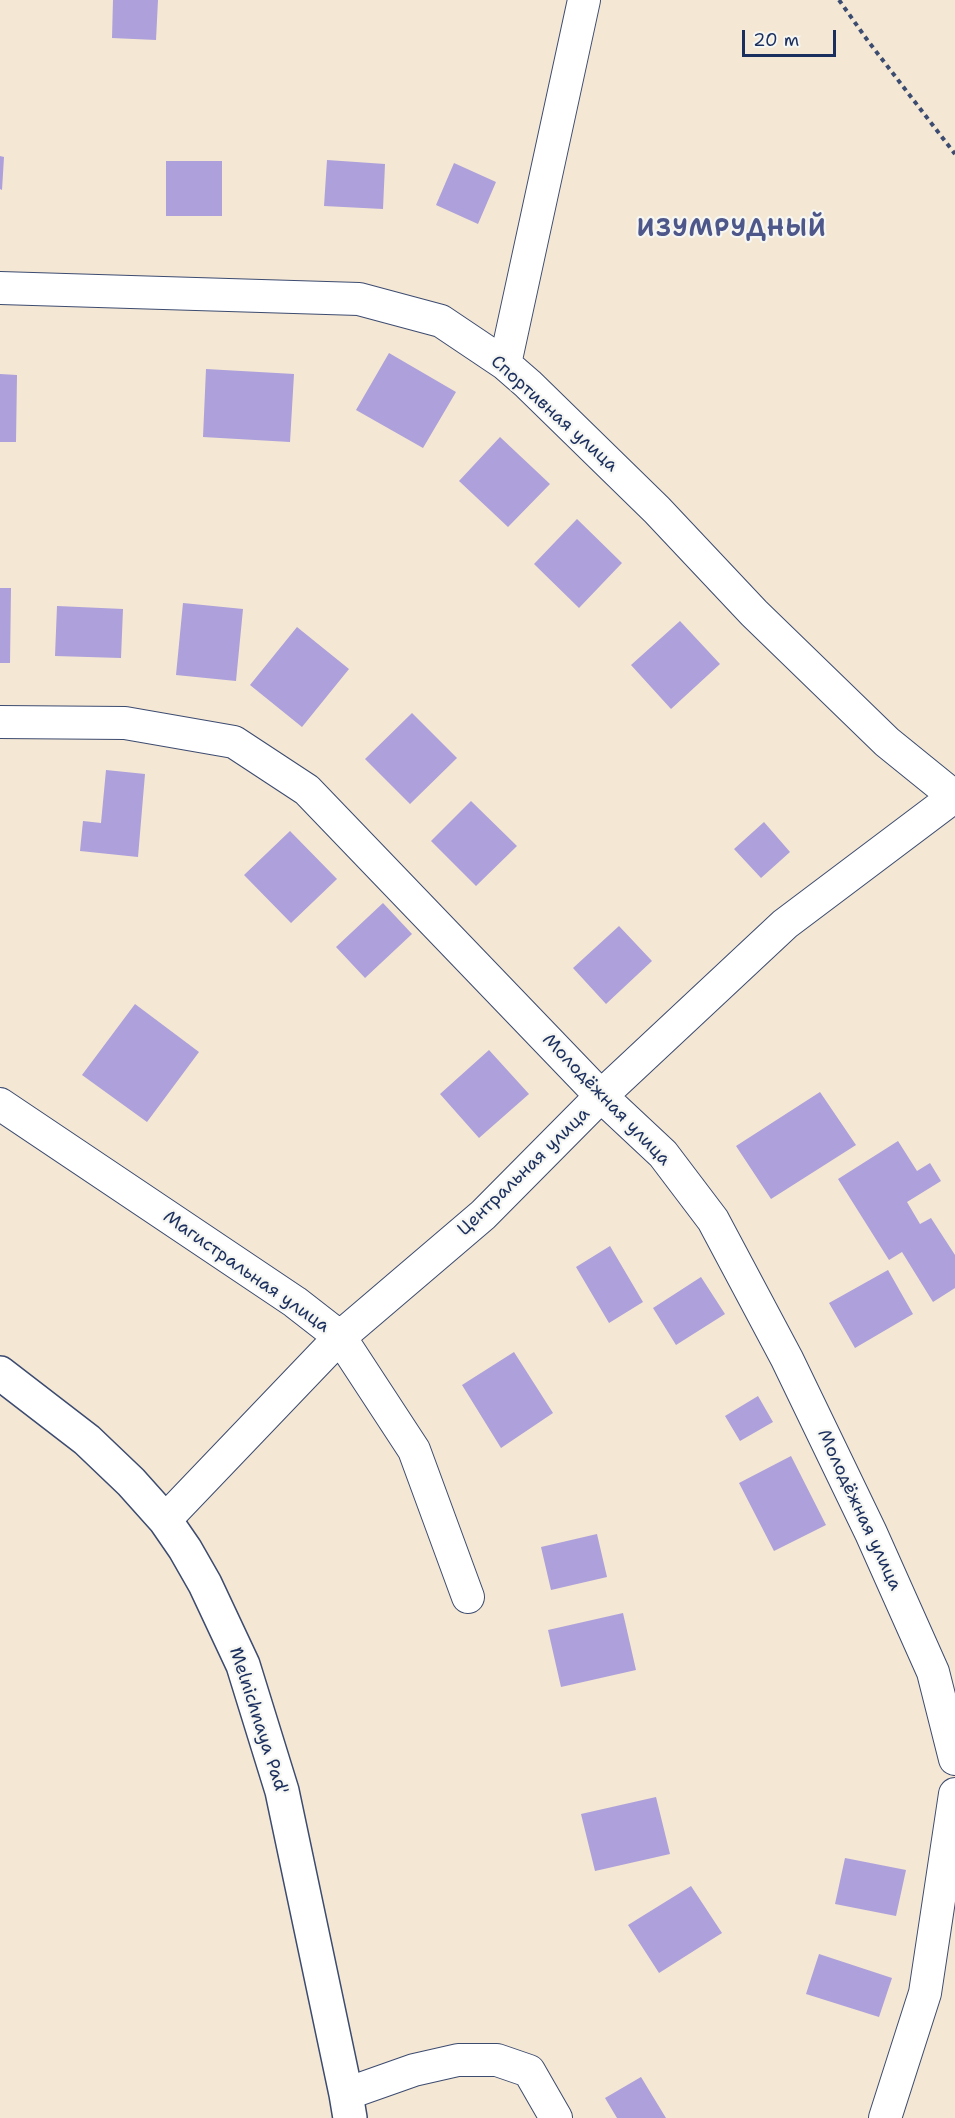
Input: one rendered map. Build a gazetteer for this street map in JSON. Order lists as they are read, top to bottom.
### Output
{
  "streets": {
    "street": [
      "Спортивная улица",
      "Молодёжная улица",
      "Центральная улица",
      "Магистральная улица",
      "Melnichnaya Pad'"
    ]
  },
  "crossings": [
    ["Спортивная улица", "Центральная улица"],
    ["Молодёжная улица", "Центральная улица"],
    ["Центральная улица", "Магистральная улица"],
    ["Центральная улица", "Melnichnaya Pad'"]
  ],
  "districts": ["ИЗУМРУДНЫЙ"],
  "scale_bar": "20 m"
}
